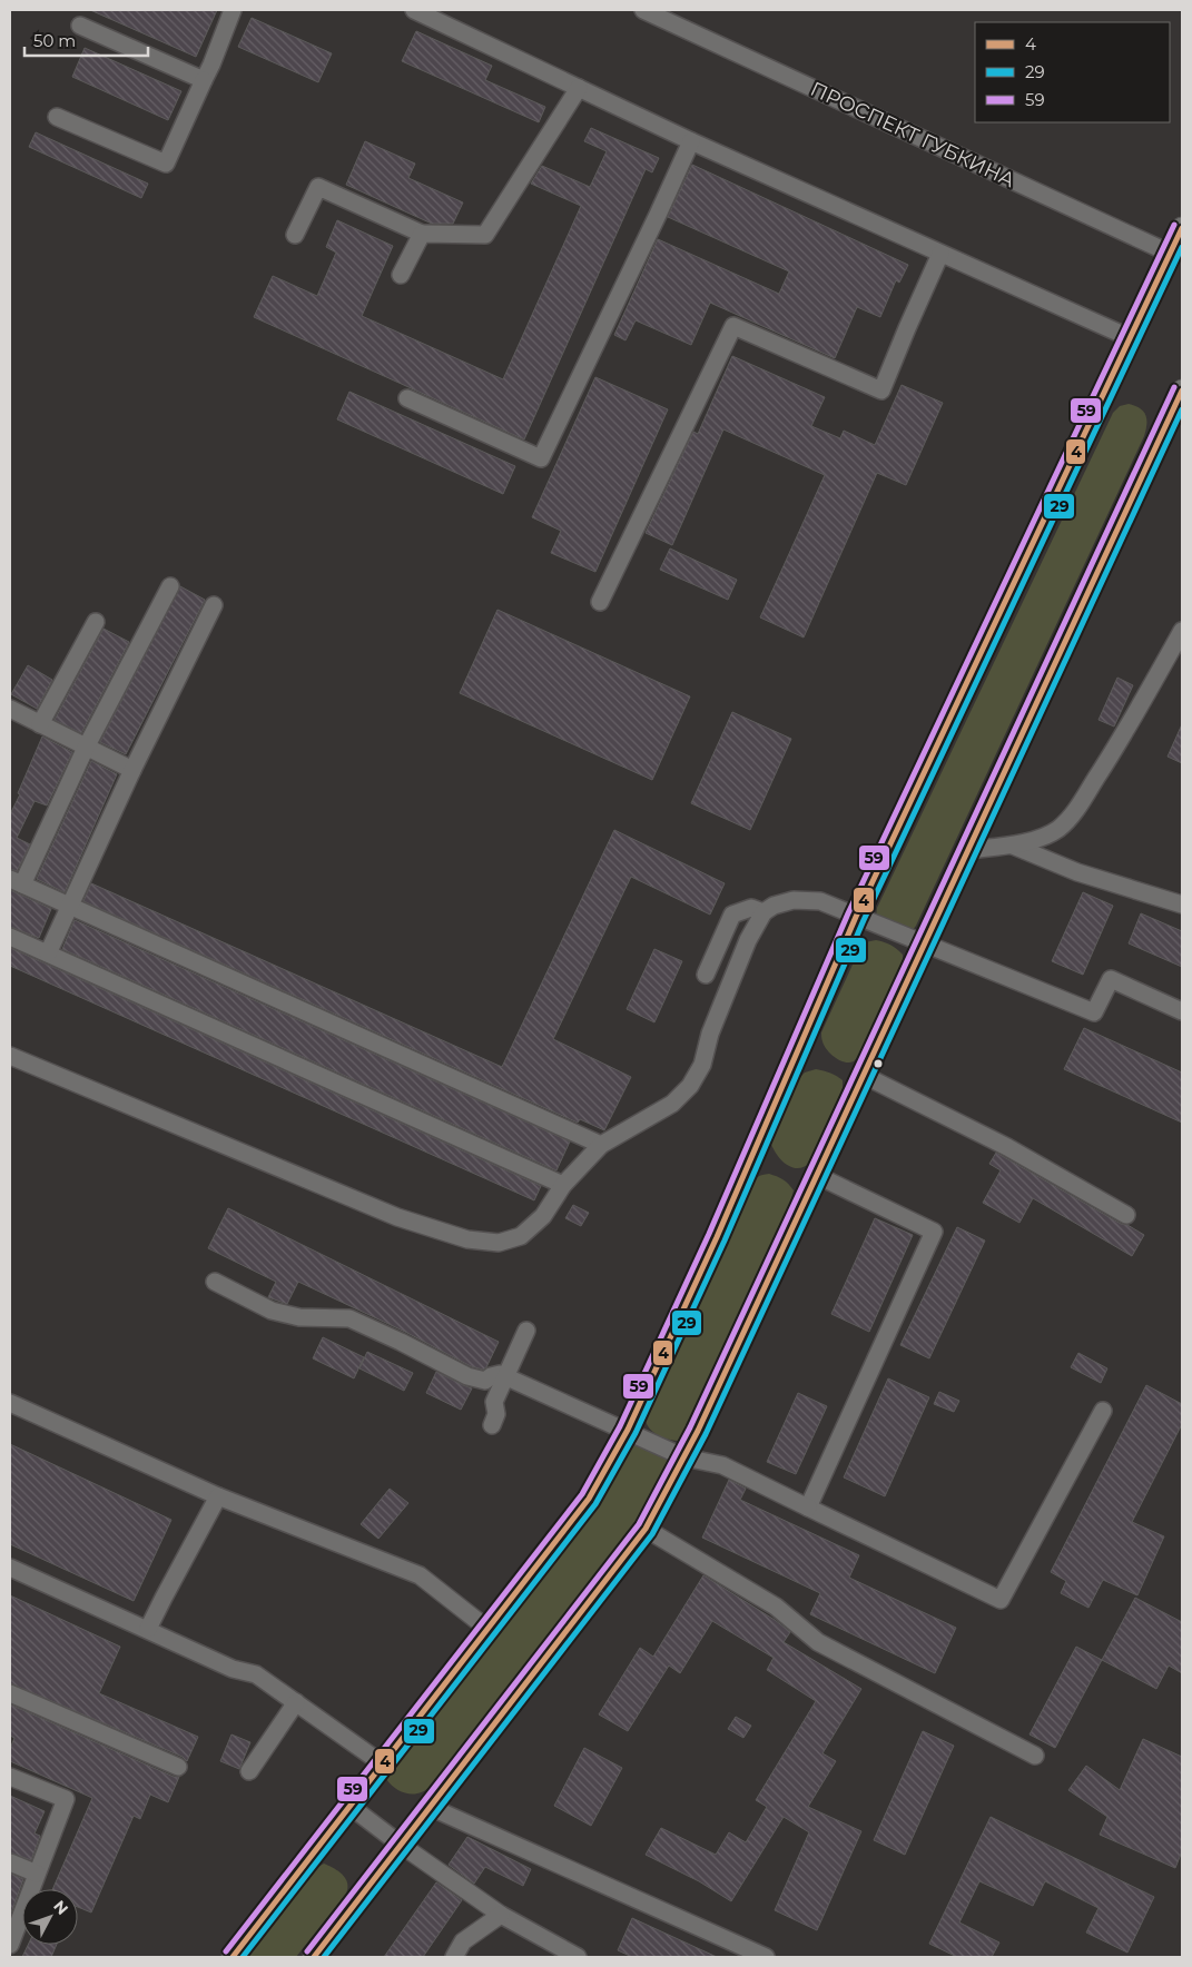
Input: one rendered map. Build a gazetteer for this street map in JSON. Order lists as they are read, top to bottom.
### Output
{
  "streets": {
    "street": ["ПРОСПЕКТ ГУБКИНА"]
  },
  "lines": ["transit line 59", "transit line 4", "transit line 29"],
  "legend": ["4", "29", "59"],
  "scale_bar": "50 m",
  "north": "top right"
}
